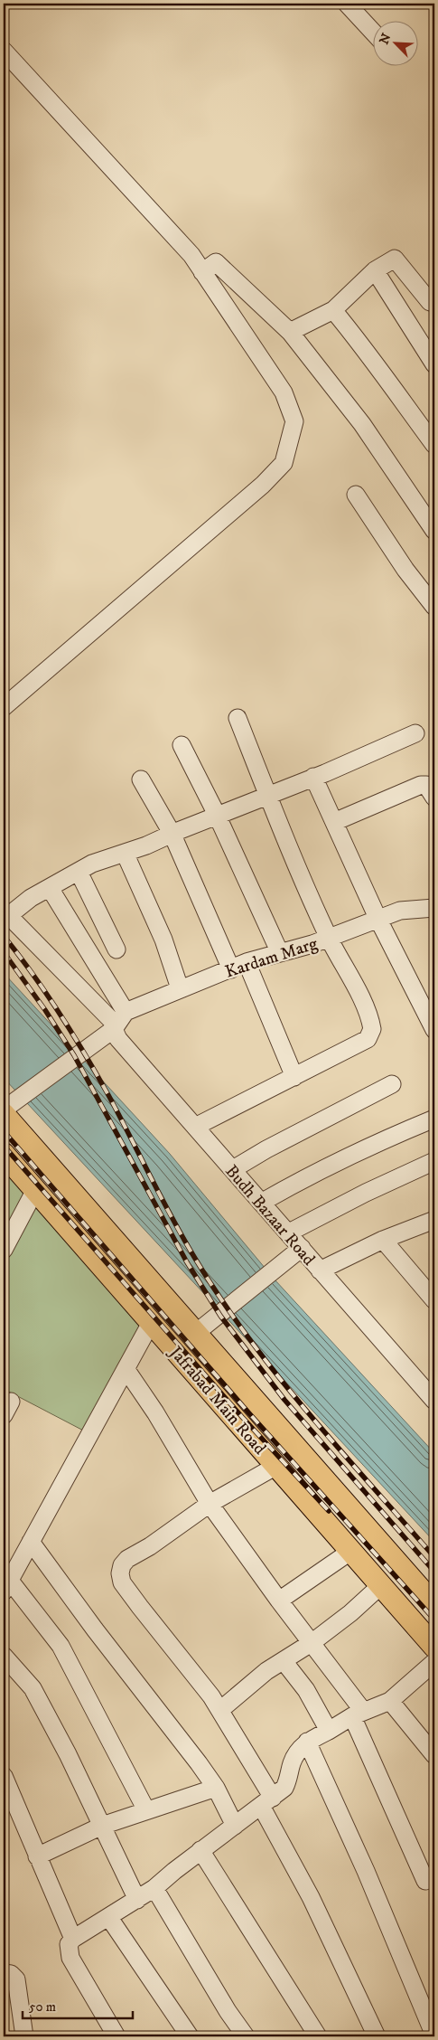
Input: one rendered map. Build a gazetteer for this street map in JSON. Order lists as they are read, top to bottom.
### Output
{
  "streets": {
    "main road": ["Jafrabad Main Road"],
    "street": ["Kardam Marg", "Budh Bazaar Road"]
  },
  "crossings": [
    ["Kardam Marg", "Budh Bazaar Road"]
  ],
  "scale_bar": "50 m",
  "north": "top left"
}
